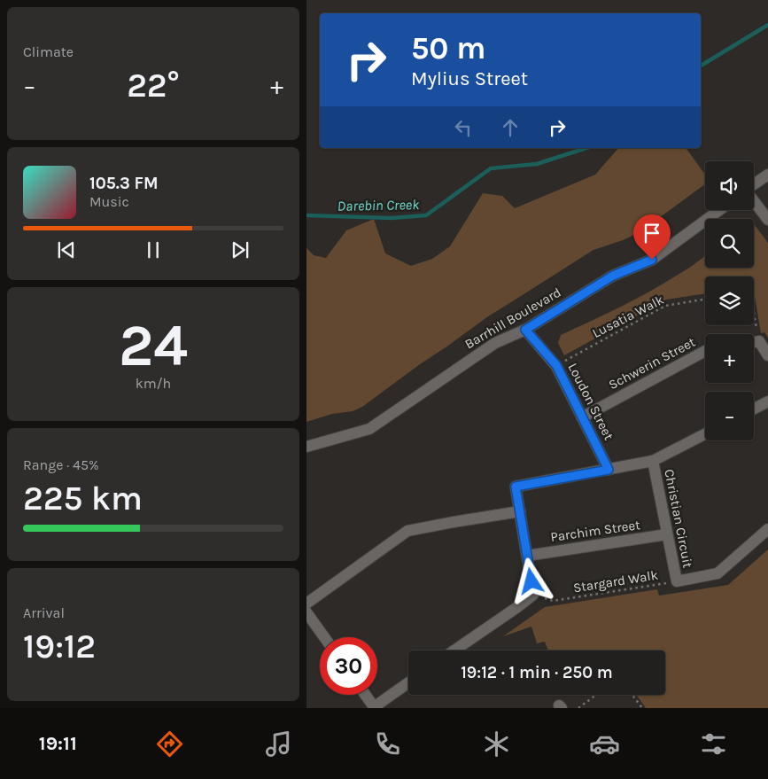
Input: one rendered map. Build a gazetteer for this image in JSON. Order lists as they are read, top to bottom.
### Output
{
  "streets": {
    "street": [
      "Barrhill Boulevard",
      "Schwerin Street",
      "Loudon Street",
      "Christian Circuit",
      "Parchim Street"
    ],
    "path": ["Lusatia Walk", "Stargard Walk"]
  },
  "crossings": [
    ["Lusatia Walk", "Loudon Street"],
    ["Barrhill Boulevard", "Loudon Street"],
    ["Schwerin Street", "Loudon Street"],
    ["Christian Circuit", "Parchim Street"],
    ["Christian Circuit", "Stargard Walk"]
  ],
  "water": ["Darebin Creek"],
  "page": {
    "tile": [
      "Climate",
      ["24", "km/h"],
      ["Range · 45%", "225 km"],
      ["Arrival", "19:12"]
    ],
    "turn": ["50 m", "Mylius Street"],
    "heat": ["−", "22°", "+"],
    "map_buttons": ["+", "−"],
    "song": ["105.3 FM", "Music"],
    "limit": "30",
    "trip": "19:12 · 1 min · 250 m",
    "tabs": "19:11"
  }
}
